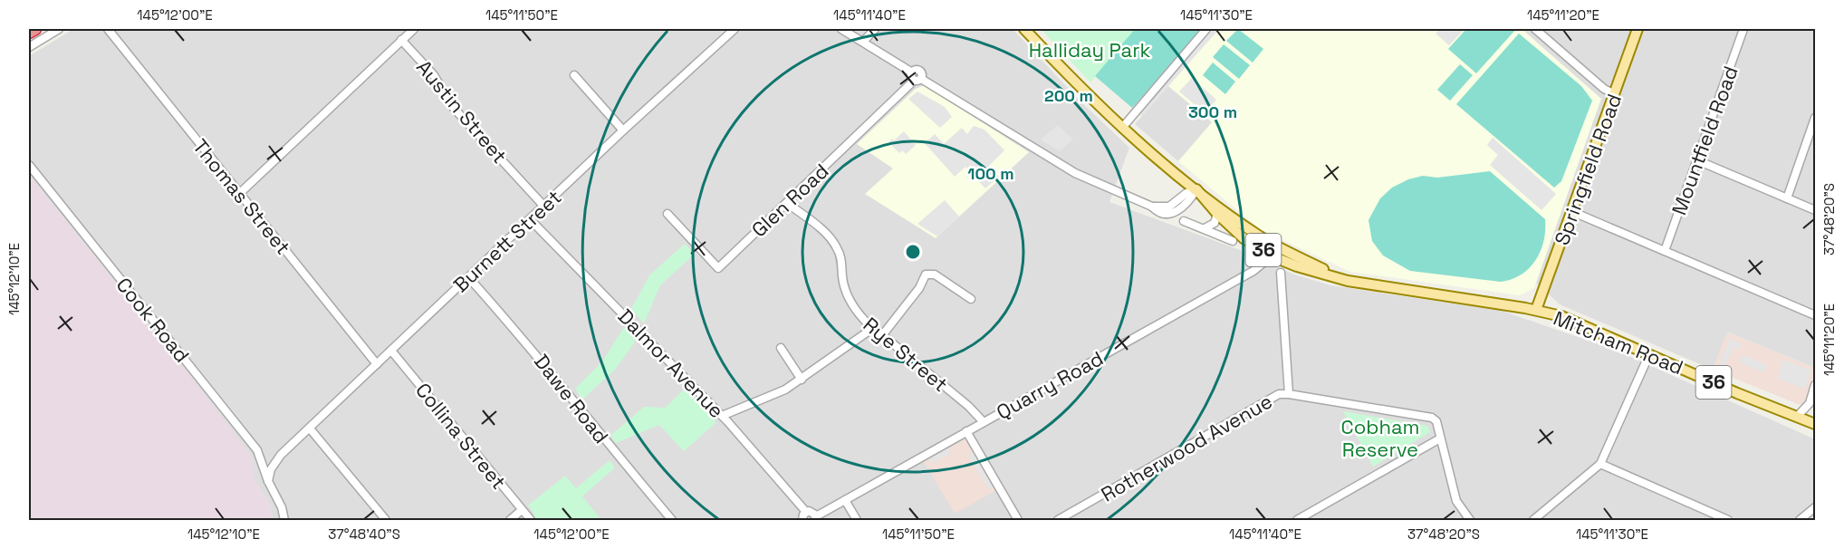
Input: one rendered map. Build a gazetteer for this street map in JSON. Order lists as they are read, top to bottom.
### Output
{
  "streets": {
    "main road": ["Springfield Road", "36", "Mitcham Road"],
    "street": [
      "Austin Street",
      "Mountfield Road",
      "Thomas Street",
      "Glen Road",
      "Burnett Street",
      "Cook Road",
      "Rye Street",
      "Dalmor Avenue",
      "Quarry Road",
      "Dawe Road",
      "Collina Street",
      "Rotherwood Avenue"
    ]
  },
  "crossings": [
    ["Austin Street", "Burnett Street"],
    ["Springfield Road", "Mitcham Road"],
    ["Thomas Street", "Burnett Street"],
    ["Glen Road", "Rye Street"],
    ["Burnett Street", "Cook Road"],
    ["Burnett Street", "Dalmor Avenue"],
    ["Burnett Street", "Dawe Road"],
    ["Burnett Street", "Collina Street"],
    ["Mitcham Road", "Quarry Road"],
    ["Rye Street", "Quarry Road"],
    ["Dalmor Avenue", "Quarry Road"]
  ],
  "parks": ["Halliday Park", "Cobham Reserve"],
  "coordinates": [
    "145°12'00\"E",
    "145°11'50\"E",
    "145°11'40\"E",
    "145°11'30\"E",
    "145°11'20\"E",
    "37°48'20\"S",
    "145°12'10\"E",
    "37°48'40\"S"
  ],
  "rings": ["200 m", "300 m", "100 m"]
}
